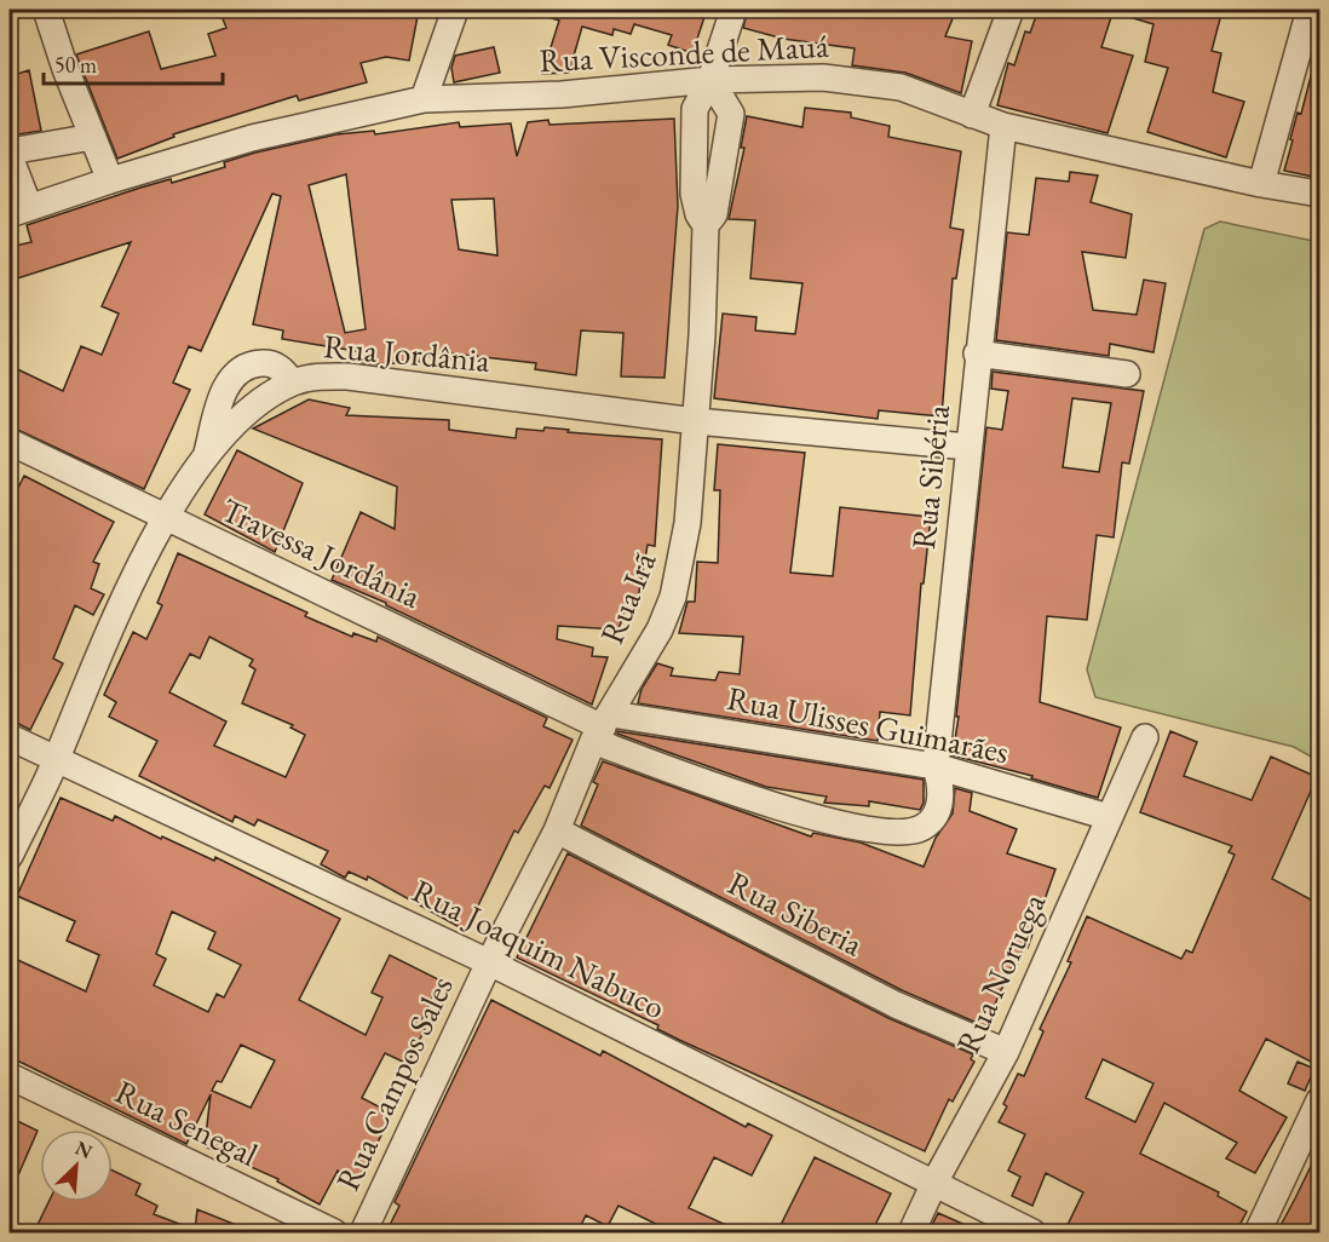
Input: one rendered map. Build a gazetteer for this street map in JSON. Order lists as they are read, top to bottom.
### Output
{
  "streets": {
    "street": [
      "Rua Visconde de Mauá",
      "Rua Jordânia",
      "Rua Sibéria",
      "Travessa Jordânia",
      "Rua Irã",
      "Rua Ulisses Guimarães",
      "Rua Siberia",
      "Rua Joaquim Nabuco",
      "Rua Noruega",
      "Rua Campos Sales",
      "Rua Senegal"
    ]
  },
  "crossings": [
    ["Rua Visconde de Mauá", "Rua Sibéria"],
    ["Rua Visconde de Mauá", "Rua Irã"],
    ["Rua Jordânia", "Rua Sibéria"],
    ["Rua Jordânia", "Travessa Jordânia"],
    ["Rua Jordânia", "Rua Irã"],
    ["Rua Jordânia", "Rua Joaquim Nabuco"],
    ["Rua Sibéria", "Travessa Jordânia"],
    ["Rua Sibéria", "Rua Irã"],
    ["Rua Sibéria", "Rua Ulisses Guimarães"],
    ["Travessa Jordânia", "Rua Irã"],
    ["Travessa Jordânia", "Rua Ulisses Guimarães"],
    ["Rua Irã", "Rua Ulisses Guimarães"],
    ["Rua Irã", "Rua Siberia"],
    ["Rua Irã", "Rua Joaquim Nabuco"],
    ["Rua Irã", "Rua Campos Sales"],
    ["Rua Ulisses Guimarães", "Rua Noruega"],
    ["Rua Siberia", "Rua Noruega"],
    ["Rua Joaquim Nabuco", "Rua Noruega"],
    ["Rua Joaquim Nabuco", "Rua Campos Sales"]
  ],
  "scale_bar": "50 m",
  "north": "top right"
}
